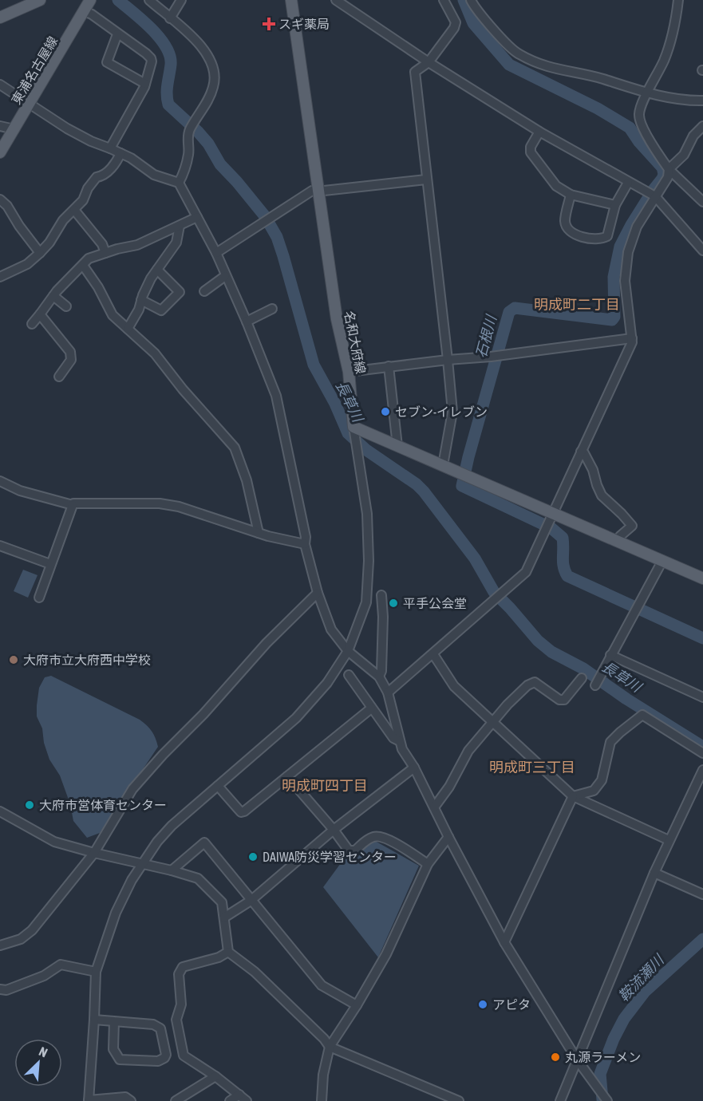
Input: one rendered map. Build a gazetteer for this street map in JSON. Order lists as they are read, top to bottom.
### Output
{
  "streets": {
    "main road": ["東浦名古屋線", "名和大府線"]
  },
  "districts": ["明成町二丁目", "明成町三丁目", "明成町四丁目"],
  "water": ["石根川", "長草川", "鞍流瀬川"],
  "places": {
    "health": ["スギ薬局"],
    "other": [
      "セブン-イレブン",
      "平手公会堂",
      "大府市立大府西中学校",
      "大府市営体育センター",
      "DAIWA防災学習センター",
      "アピタ",
      "丸源ラーメン"
    ]
  },
  "north": "top right"
}
